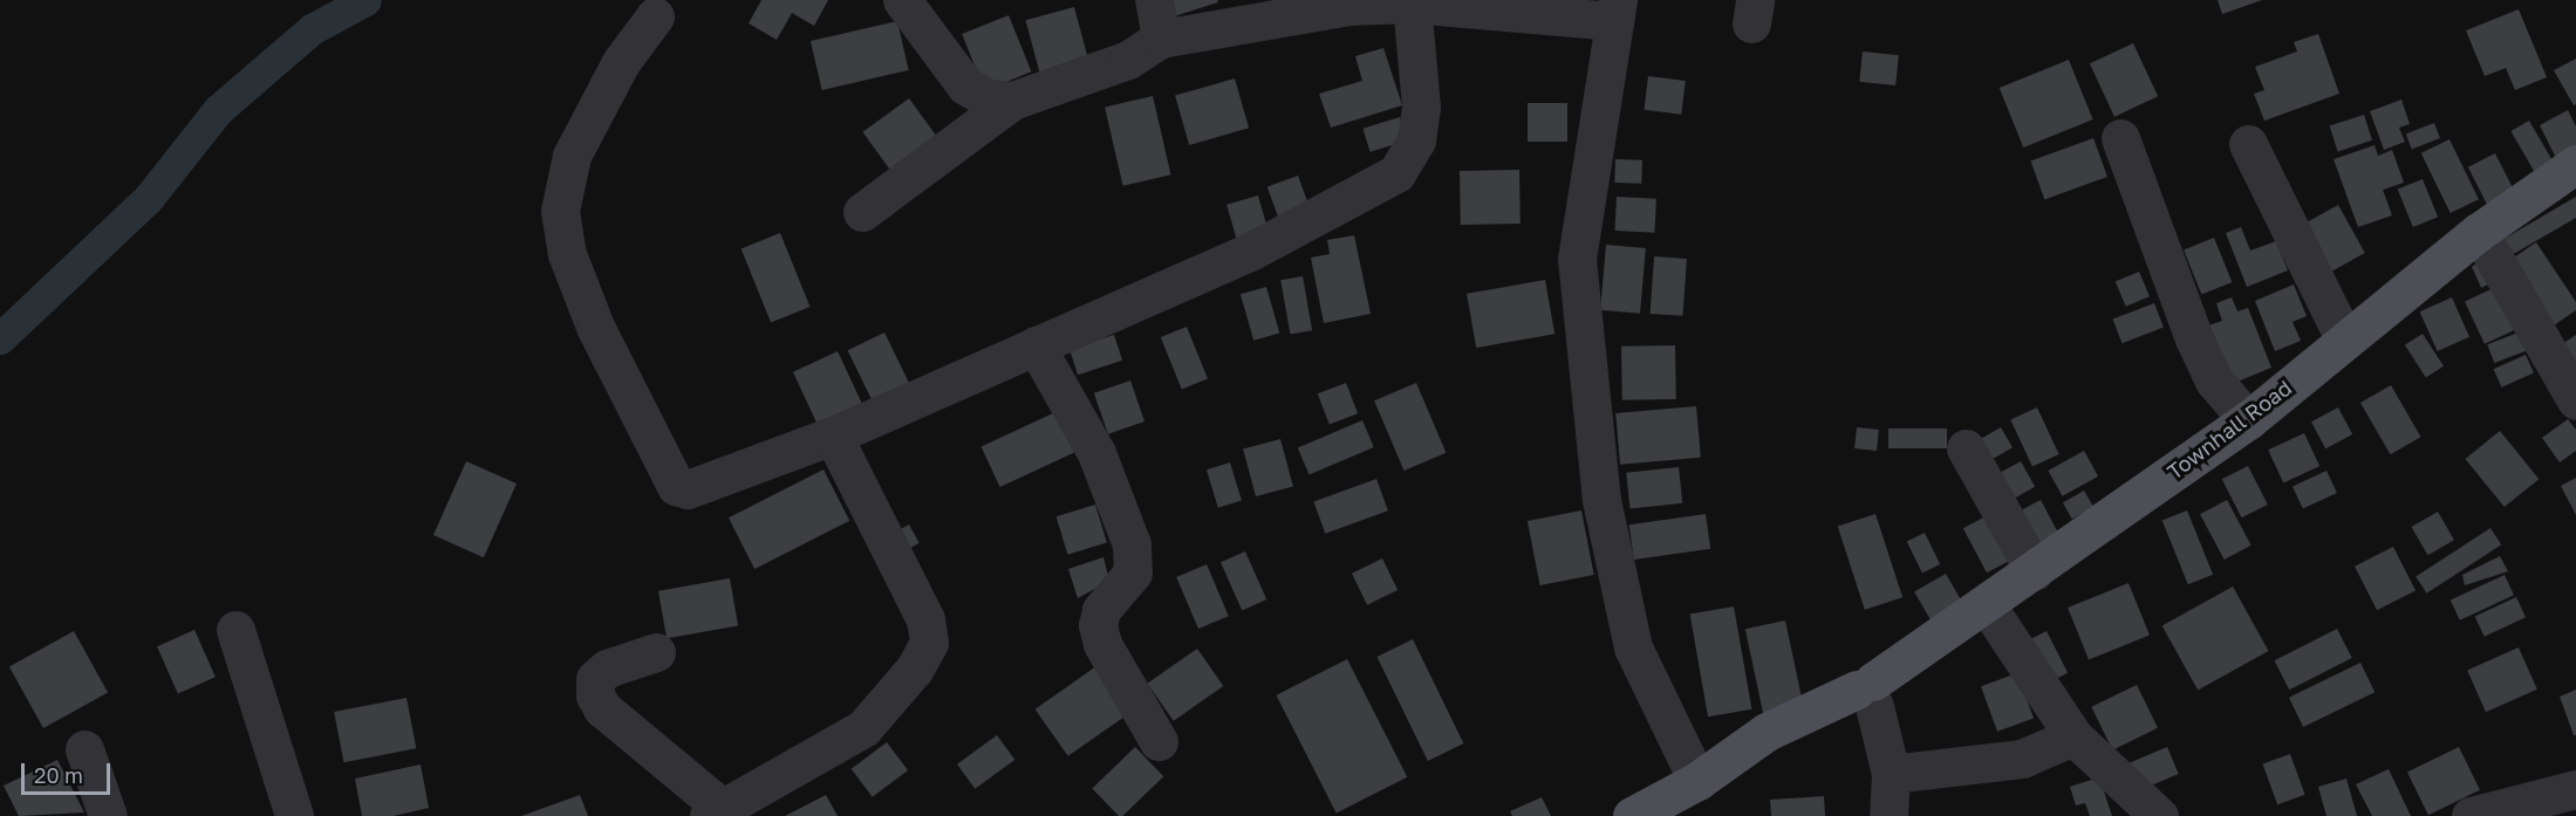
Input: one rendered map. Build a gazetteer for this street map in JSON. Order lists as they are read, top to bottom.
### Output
{
  "streets": {
    "main road": ["Townhall Road"]
  },
  "scale_bar": "20 m"
}
